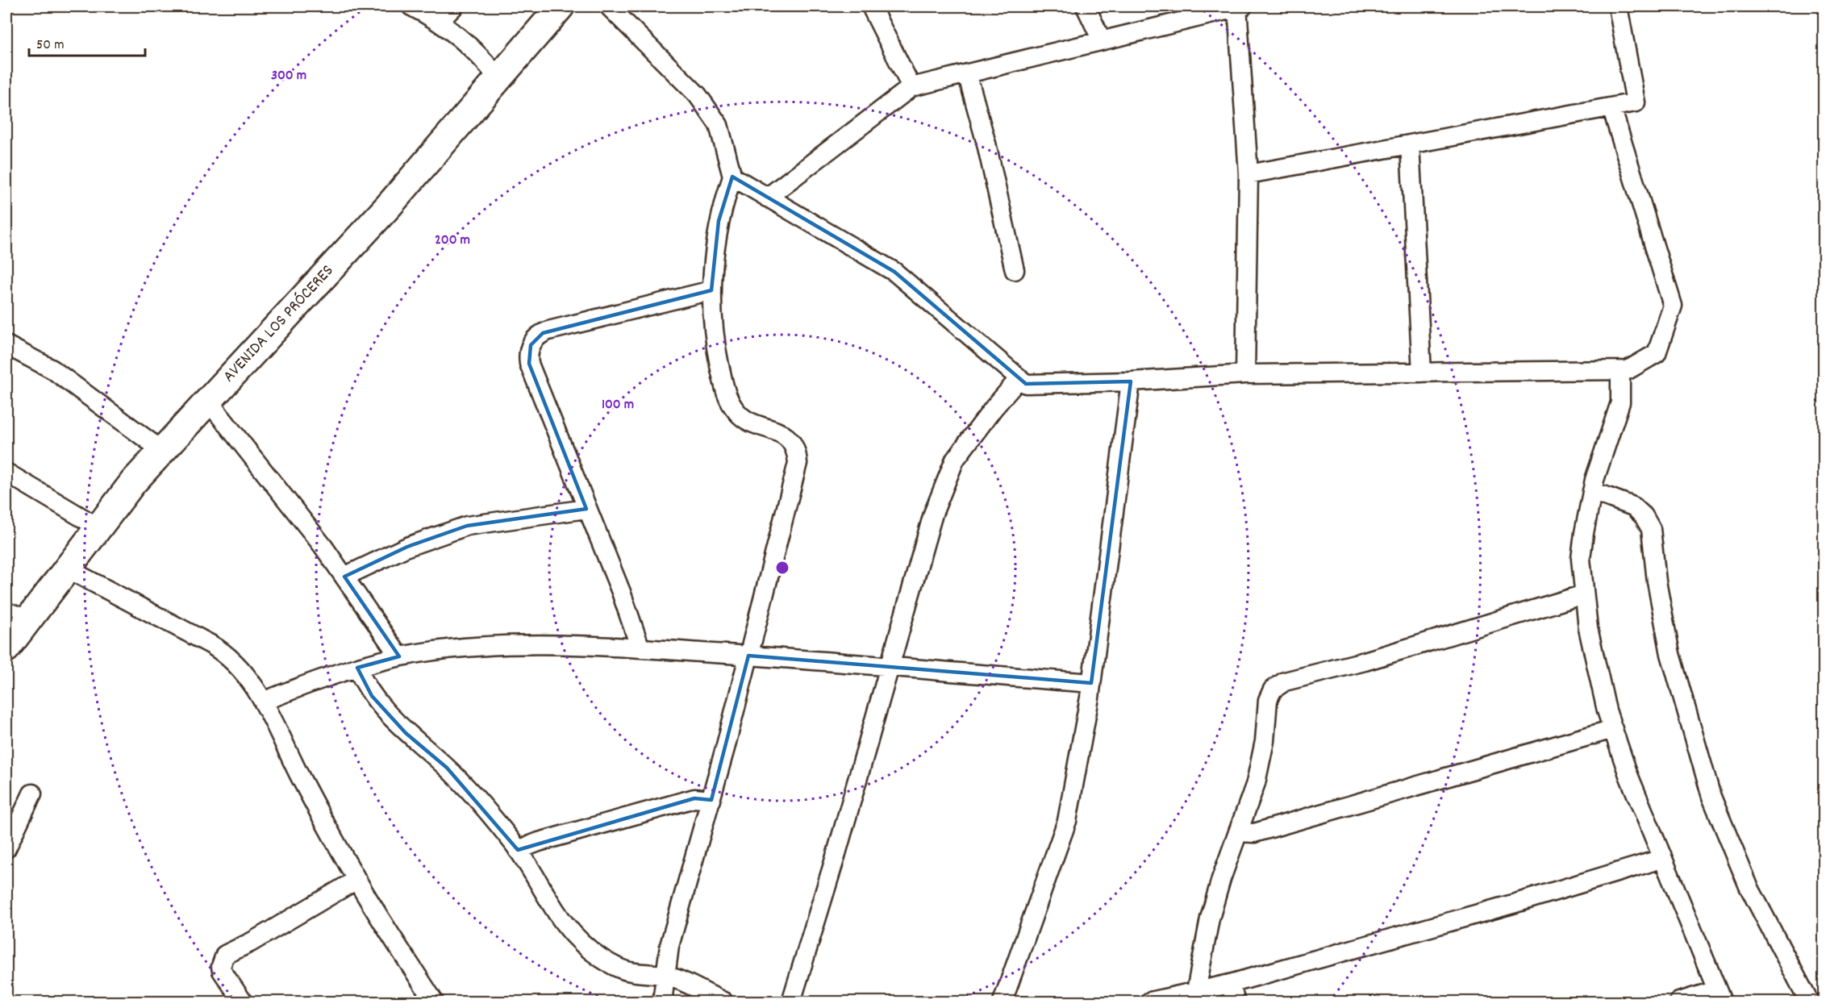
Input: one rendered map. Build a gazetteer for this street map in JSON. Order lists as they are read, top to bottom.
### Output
{
  "streets": {
    "highway": ["AVENIDA LOS PRÓCERES"]
  },
  "scale_bar": "50 m",
  "rings": ["300 m", "200 m", "100 m"]
}
